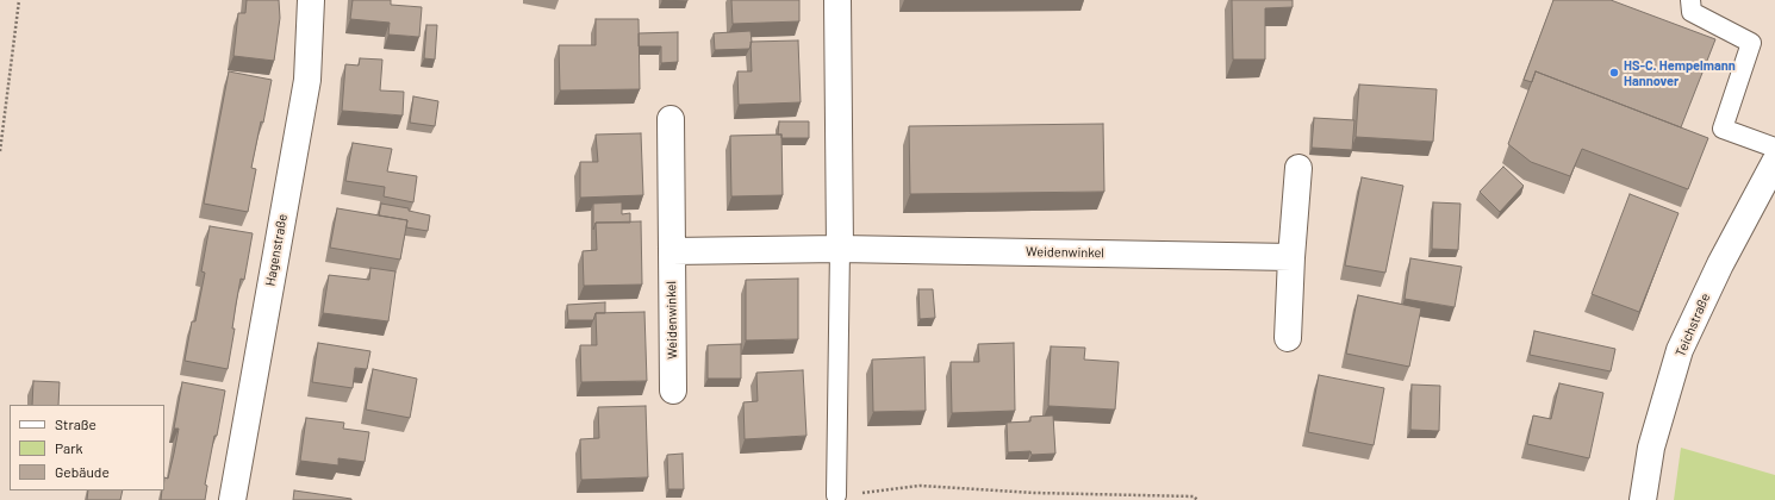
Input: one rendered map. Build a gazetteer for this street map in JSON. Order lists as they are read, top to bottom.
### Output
{
  "streets": {
    "street": ["Hagenstraße", "Weidenwinkel", "Teichstraße"]
  },
  "places": ["HS-C. Hempelmann Hannover"],
  "legend": ["Straße", "Park", "Gebäude"]
}
